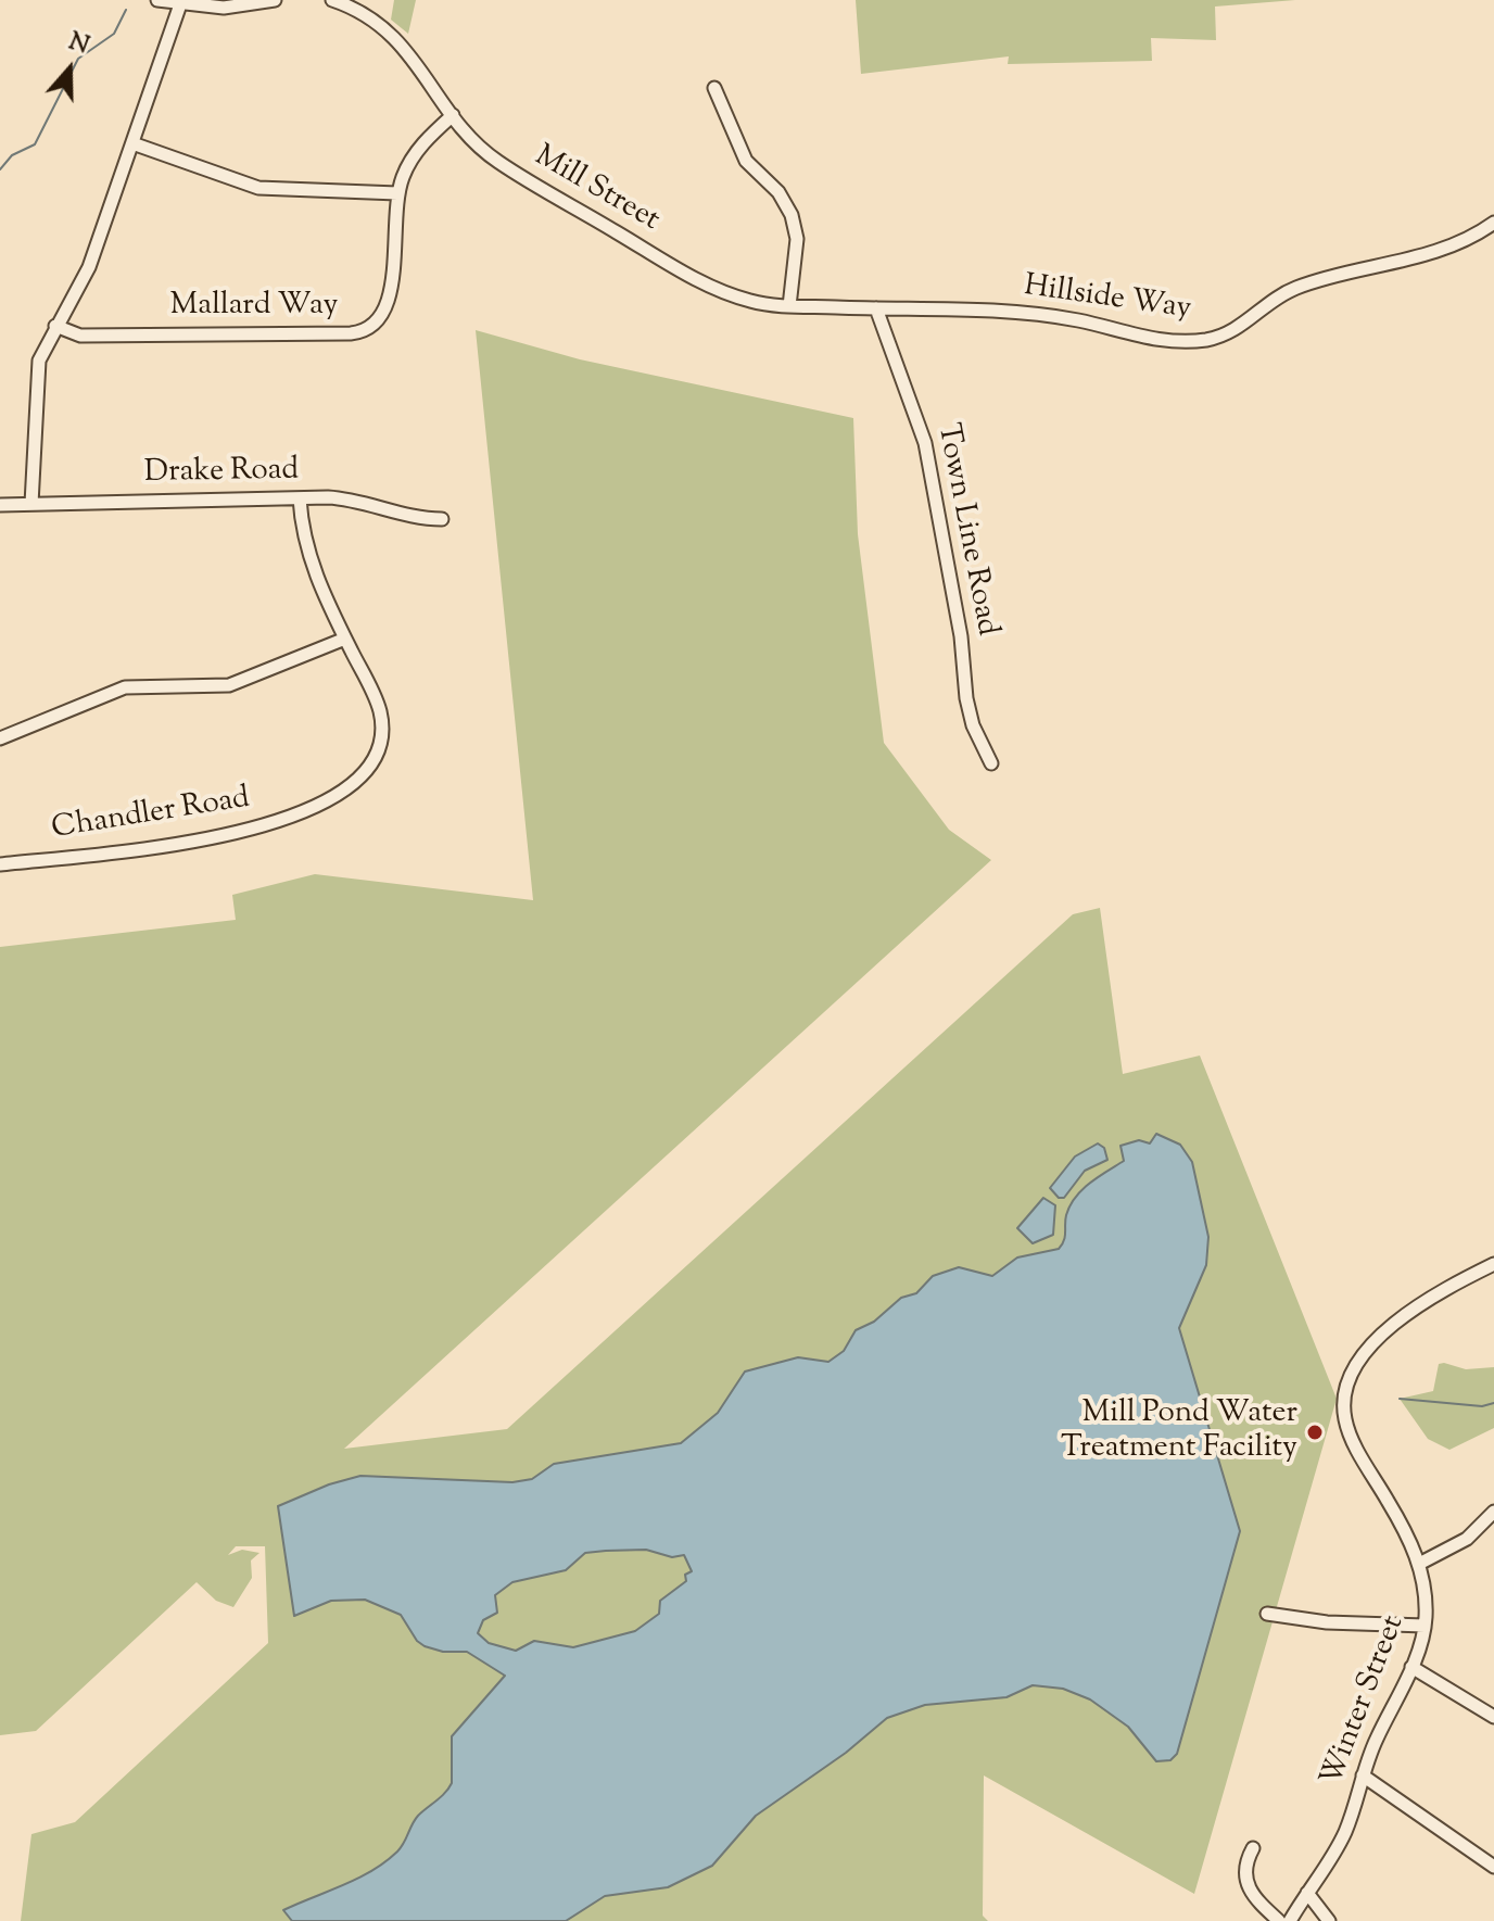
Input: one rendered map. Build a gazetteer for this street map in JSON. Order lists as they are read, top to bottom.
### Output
{
  "streets": {
    "street": [
      "Mill Street",
      "Hillside Way",
      "Mallard Way",
      "Drake Road",
      "Town Line Road",
      "Chandler Road",
      "Winter Street"
    ]
  },
  "crossings": [
    ["Mill Street", "Hillside Way"],
    ["Mill Street", "Mallard Way"],
    ["Mill Street", "Town Line Road"],
    ["Drake Road", "Chandler Road"]
  ],
  "places": ["Mill Pond Water Treatment Facility"],
  "north": "top"
}
